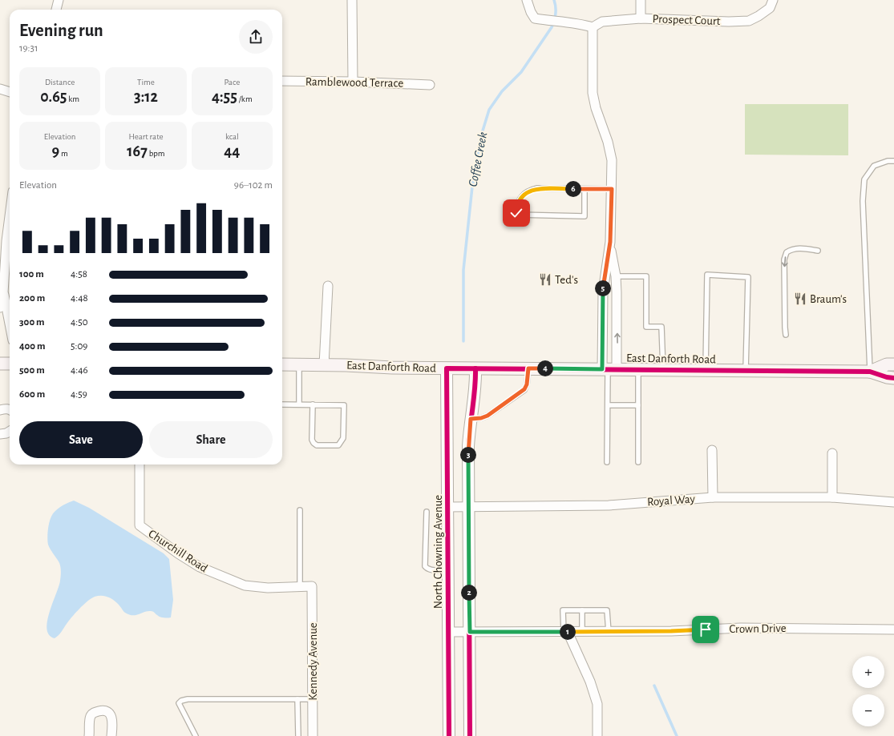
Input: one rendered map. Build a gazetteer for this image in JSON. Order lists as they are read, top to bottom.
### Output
{
  "streets": {
    "main road": ["East Danforth Road"],
    "street": [
      "Prospect Court",
      "Ramblewood Terrace",
      "Royal Way",
      "Churchill Road",
      "North Chowning Avenue",
      "Crown Drive",
      "Kennedy Avenue"
    ]
  },
  "crossings": [
    ["East Danforth Road", "North Chowning Avenue"],
    ["Royal Way", "North Chowning Avenue"],
    ["Churchill Road", "Kennedy Avenue"],
    ["North Chowning Avenue", "Crown Drive"]
  ],
  "water": ["Coffee Creek"],
  "places": {
    "restaurant": ["Ted's", "Braum's"]
  },
  "page": {
    "heading": ["Evening run", "19:31"],
    "stats": [
      ["Distance", "0.65 km"],
      ["Time", "3:12"],
      ["Pace", "4:55 /km"],
      ["Elevation", "9 m"],
      ["Heart rate", "167 bpm"],
      ["kcal", "44"]
    ],
    "chart": ["Elevation", "96–102 m"],
    "pins": [
      "6",
      "5",
      "4",
      "3",
      "2",
      "1"
    ],
    "list": [
      {
        "name": "100 m",
        "note": "4:58"
      },
      {
        "name": "200 m",
        "note": "4:48"
      },
      {
        "name": "300 m",
        "note": "4:50"
      },
      {
        "name": "400 m",
        "note": "5:09"
      },
      {
        "name": "500 m",
        "note": "4:46"
      },
      {
        "name": "600 m",
        "note": "4:59"
      }
    ],
    "buttons": ["Save", "Share"],
    "map_buttons": ["+", "−"]
  }
}
